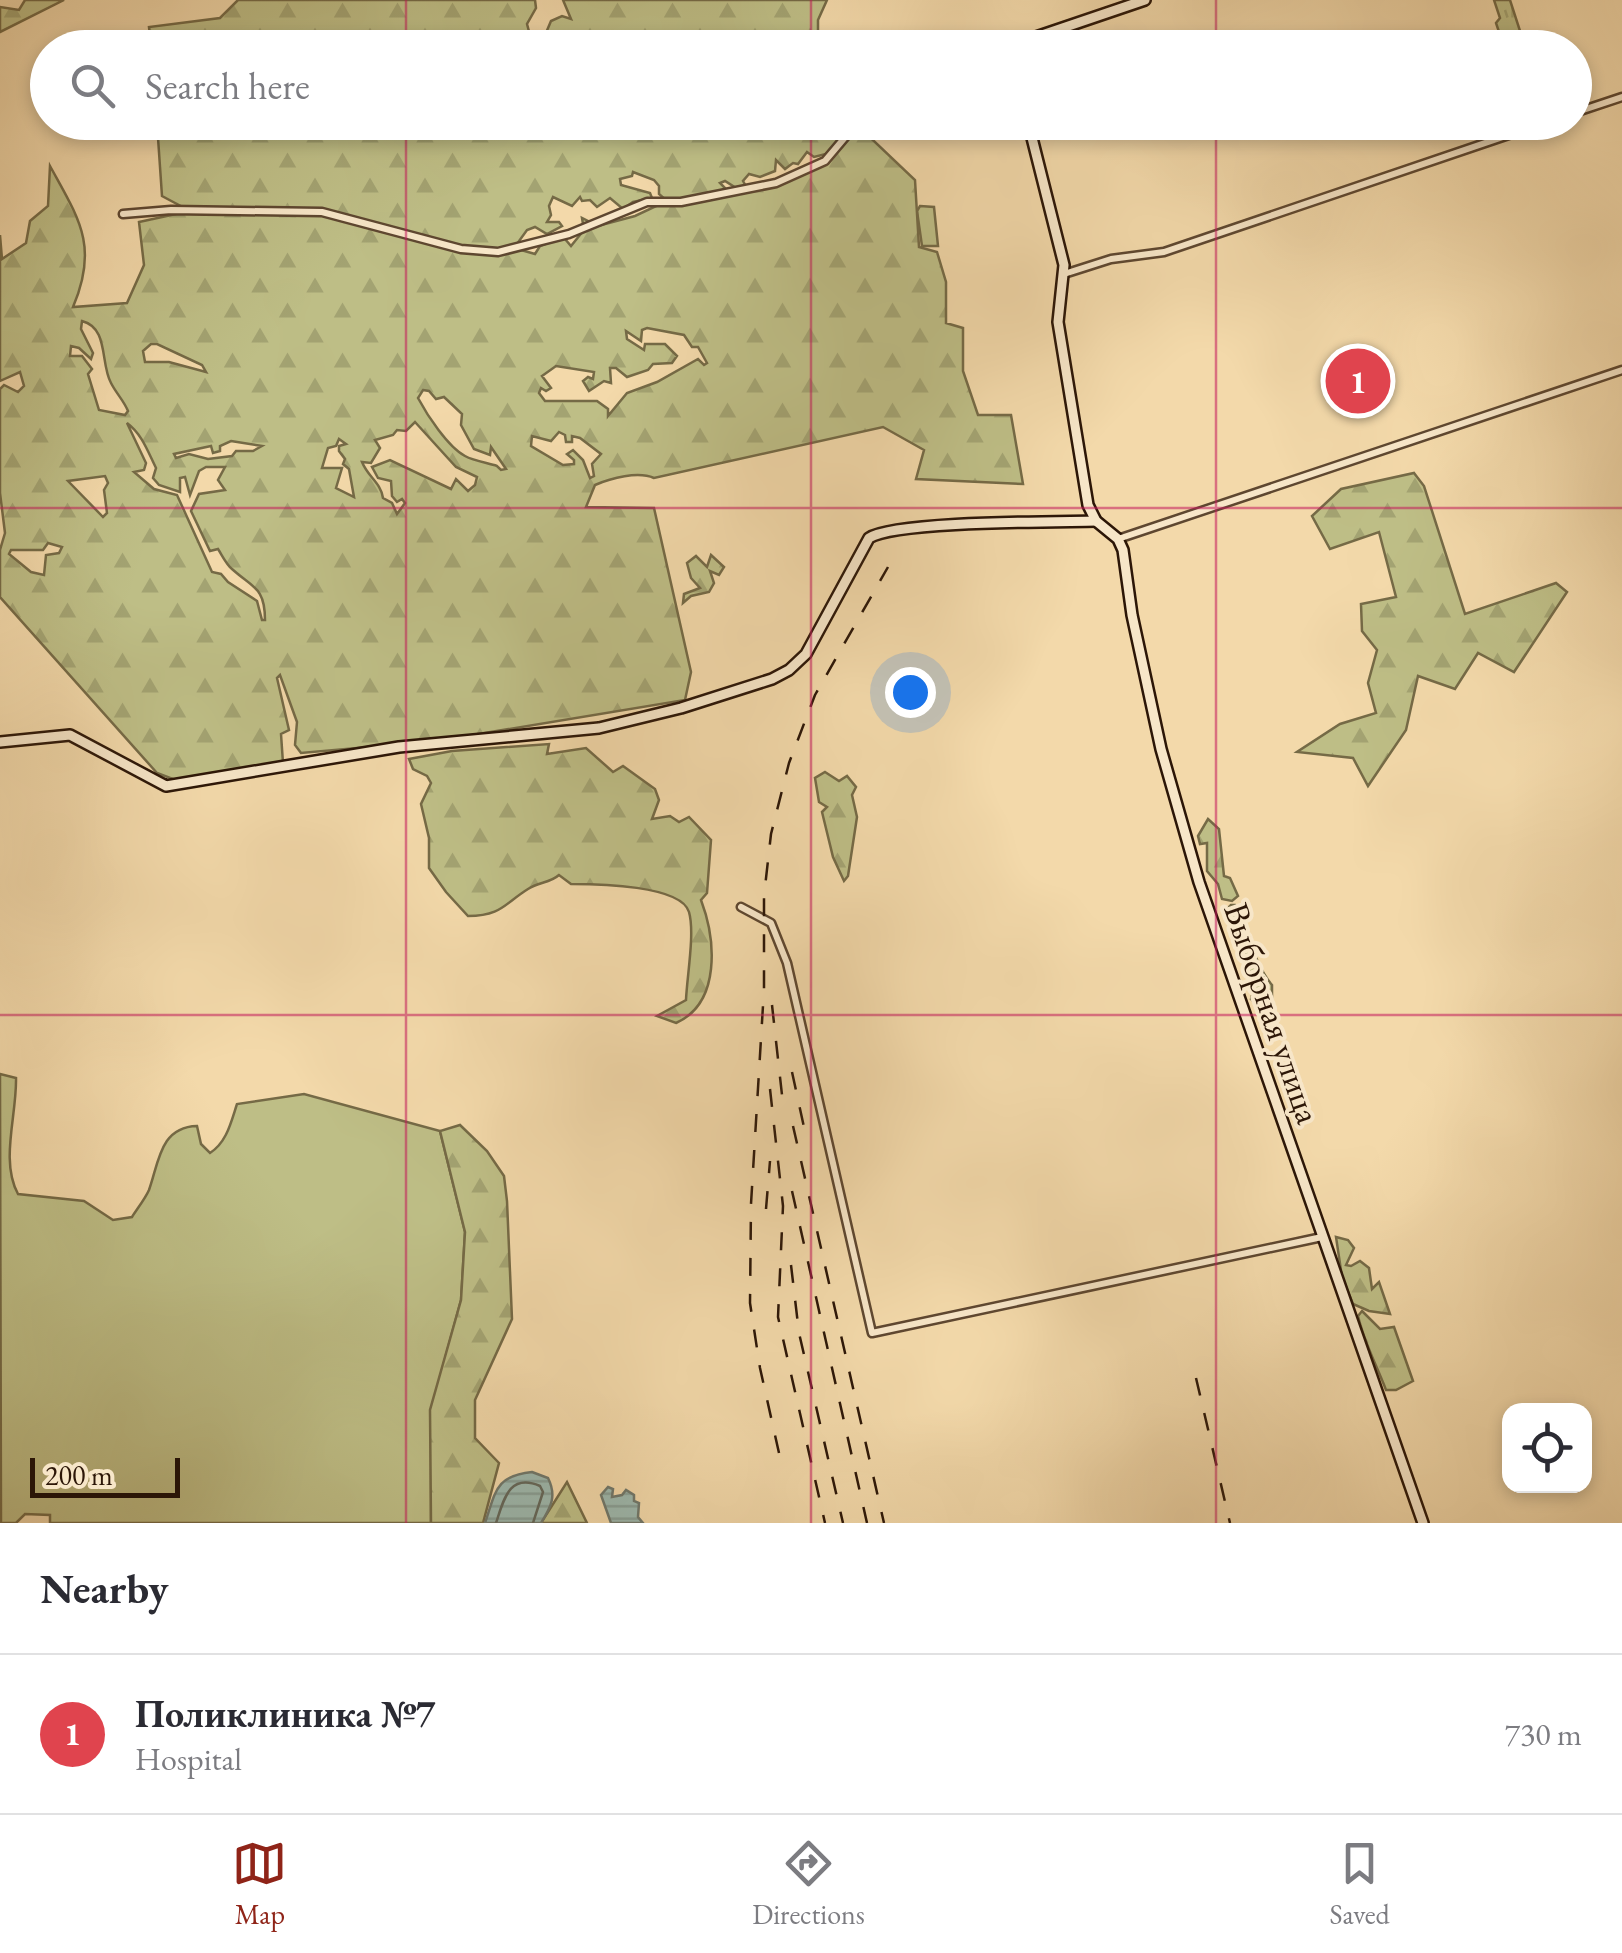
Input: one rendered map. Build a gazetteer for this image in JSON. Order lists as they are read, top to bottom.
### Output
{
  "streets": {
    "main road": ["Выборная улица"]
  },
  "scale_bar": "200 m",
  "page": {
    "search": "Search here",
    "pins": "1",
    "scale": "200 m",
    "heading": "Nearby",
    "list": [
      {
        "mark": "1",
        "name": "Поликлиника №7",
        "note": "Hospital",
        "value": "730 m"
      }
    ],
    "nav": ["Map", "Directions", "Saved"]
  }
}
